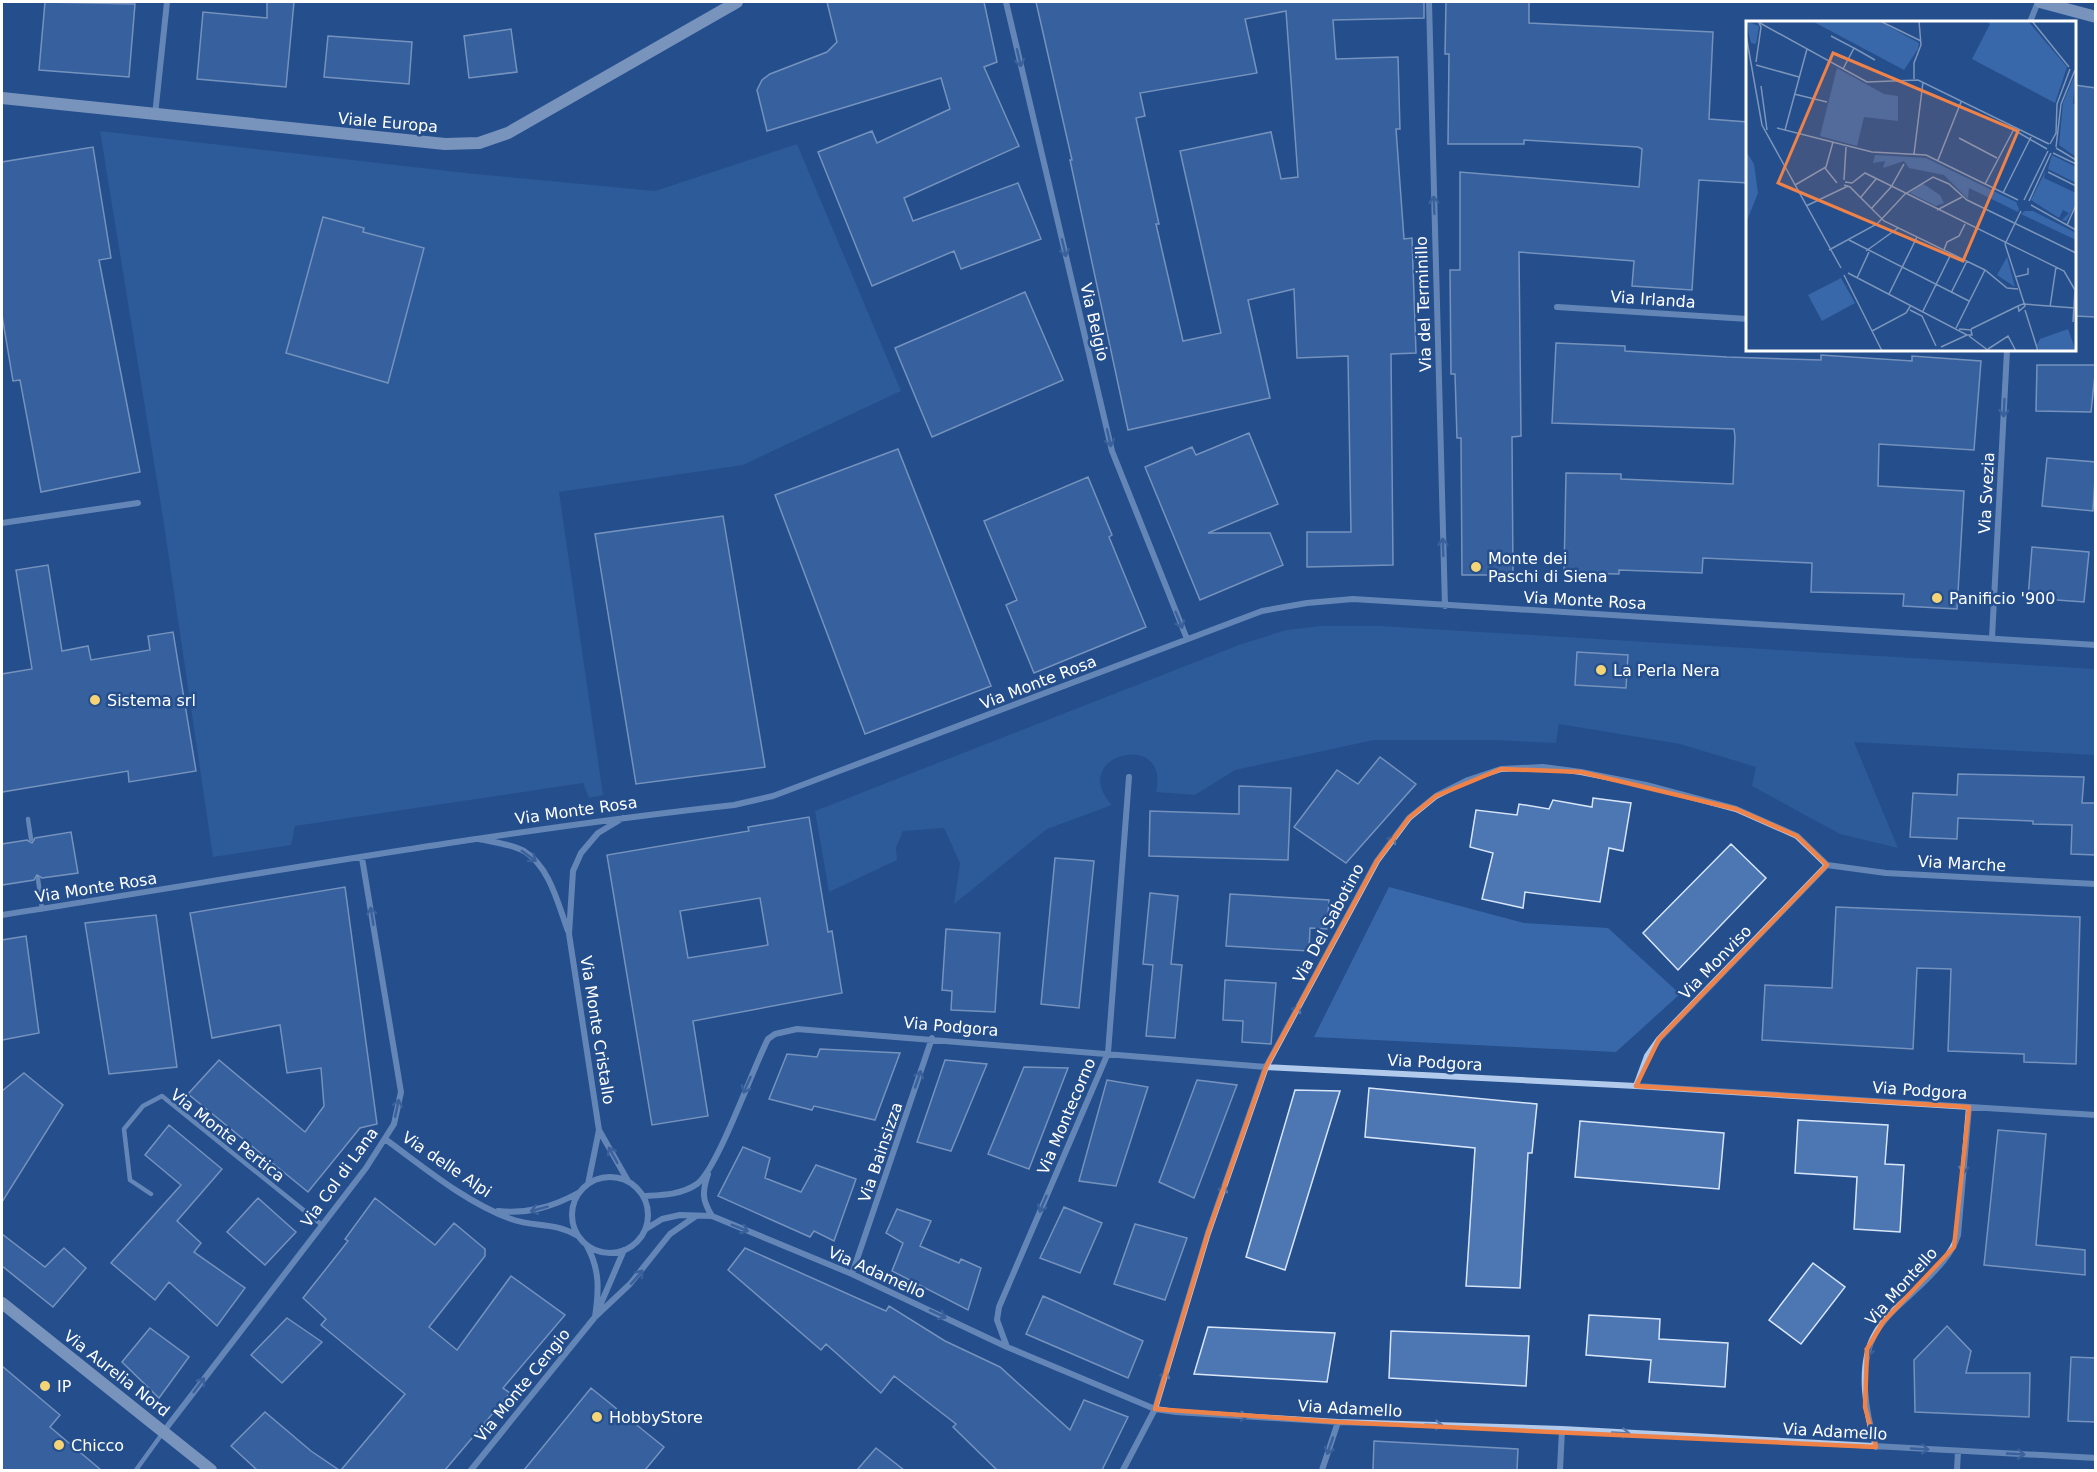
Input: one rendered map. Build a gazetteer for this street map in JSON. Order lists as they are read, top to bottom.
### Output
{
  "streets": {
    "street": [
      "Viale Europa",
      "Via Irlanda",
      "Via del Terminillo",
      "Via Belgio",
      "Via Svezia",
      "Via Monte Rosa",
      "Via Marche",
      "Via Del Sabotino",
      "Via Monviso",
      "Via Podgora",
      "Via Monte Cristallo",
      "Via Montecorno",
      "Via Bainsizza",
      "Via delle Alpi",
      "Via Col di Lana",
      "Via Adamello",
      "Via Montello",
      "Via Aurelia Nord",
      "Via Monte Cengio"
    ],
    "lane": ["Via Monte Pertica"]
  },
  "crossings": [
    ["Via del Terminillo", "Via Monte Rosa"],
    ["Via Belgio", "Via Monte Rosa"],
    ["Via Svezia", "Via Monte Rosa"],
    ["Via Monte Rosa", "Via Col di Lana"],
    ["Via Marche", "Via Del Sabotino"],
    ["Via Marche", "Via Monviso"],
    ["Via Del Sabotino", "Via Monviso"],
    ["Via Del Sabotino", "Via Podgora"],
    ["Via Del Sabotino", "Via Adamello"],
    ["Via Monviso", "Via Podgora"],
    ["Via Podgora", "Via Montecorno"],
    ["Via Podgora", "Via Bainsizza"],
    ["Via Podgora", "Via Montello"],
    ["Via Monte Cristallo", "Via delle Alpi"],
    ["Via Monte Cristallo", "Via Adamello"],
    ["Via Monte Cristallo", "Via Monte Cengio"],
    ["Via Montecorno", "Via Adamello"],
    ["Via Monte Pertica", "Via Col di Lana"],
    ["Via Bainsizza", "Via Adamello"],
    ["Via delle Alpi", "Via Col di Lana"],
    ["Via delle Alpi", "Via Adamello"],
    ["Via delle Alpi", "Via Monte Cengio"],
    ["Via Col di Lana", "Via Aurelia Nord"],
    ["Via Adamello", "Via Montello"],
    ["Via Adamello", "Via Monte Cengio"]
  ],
  "one_way": [
    "Via del Terminillo",
    "Via Belgio",
    "Via Svezia",
    "Via Montecorno",
    "Via Bainsizza",
    "Via Col di Lana",
    "Via Adamello",
    "Via Montello"
  ],
  "places": [
    "Monte dei Paschi di Siena",
    "Panificio '900",
    "La Perla Nera",
    "Sistema srl",
    "IP",
    "HobbyStore",
    "Chicco"
  ]
}
